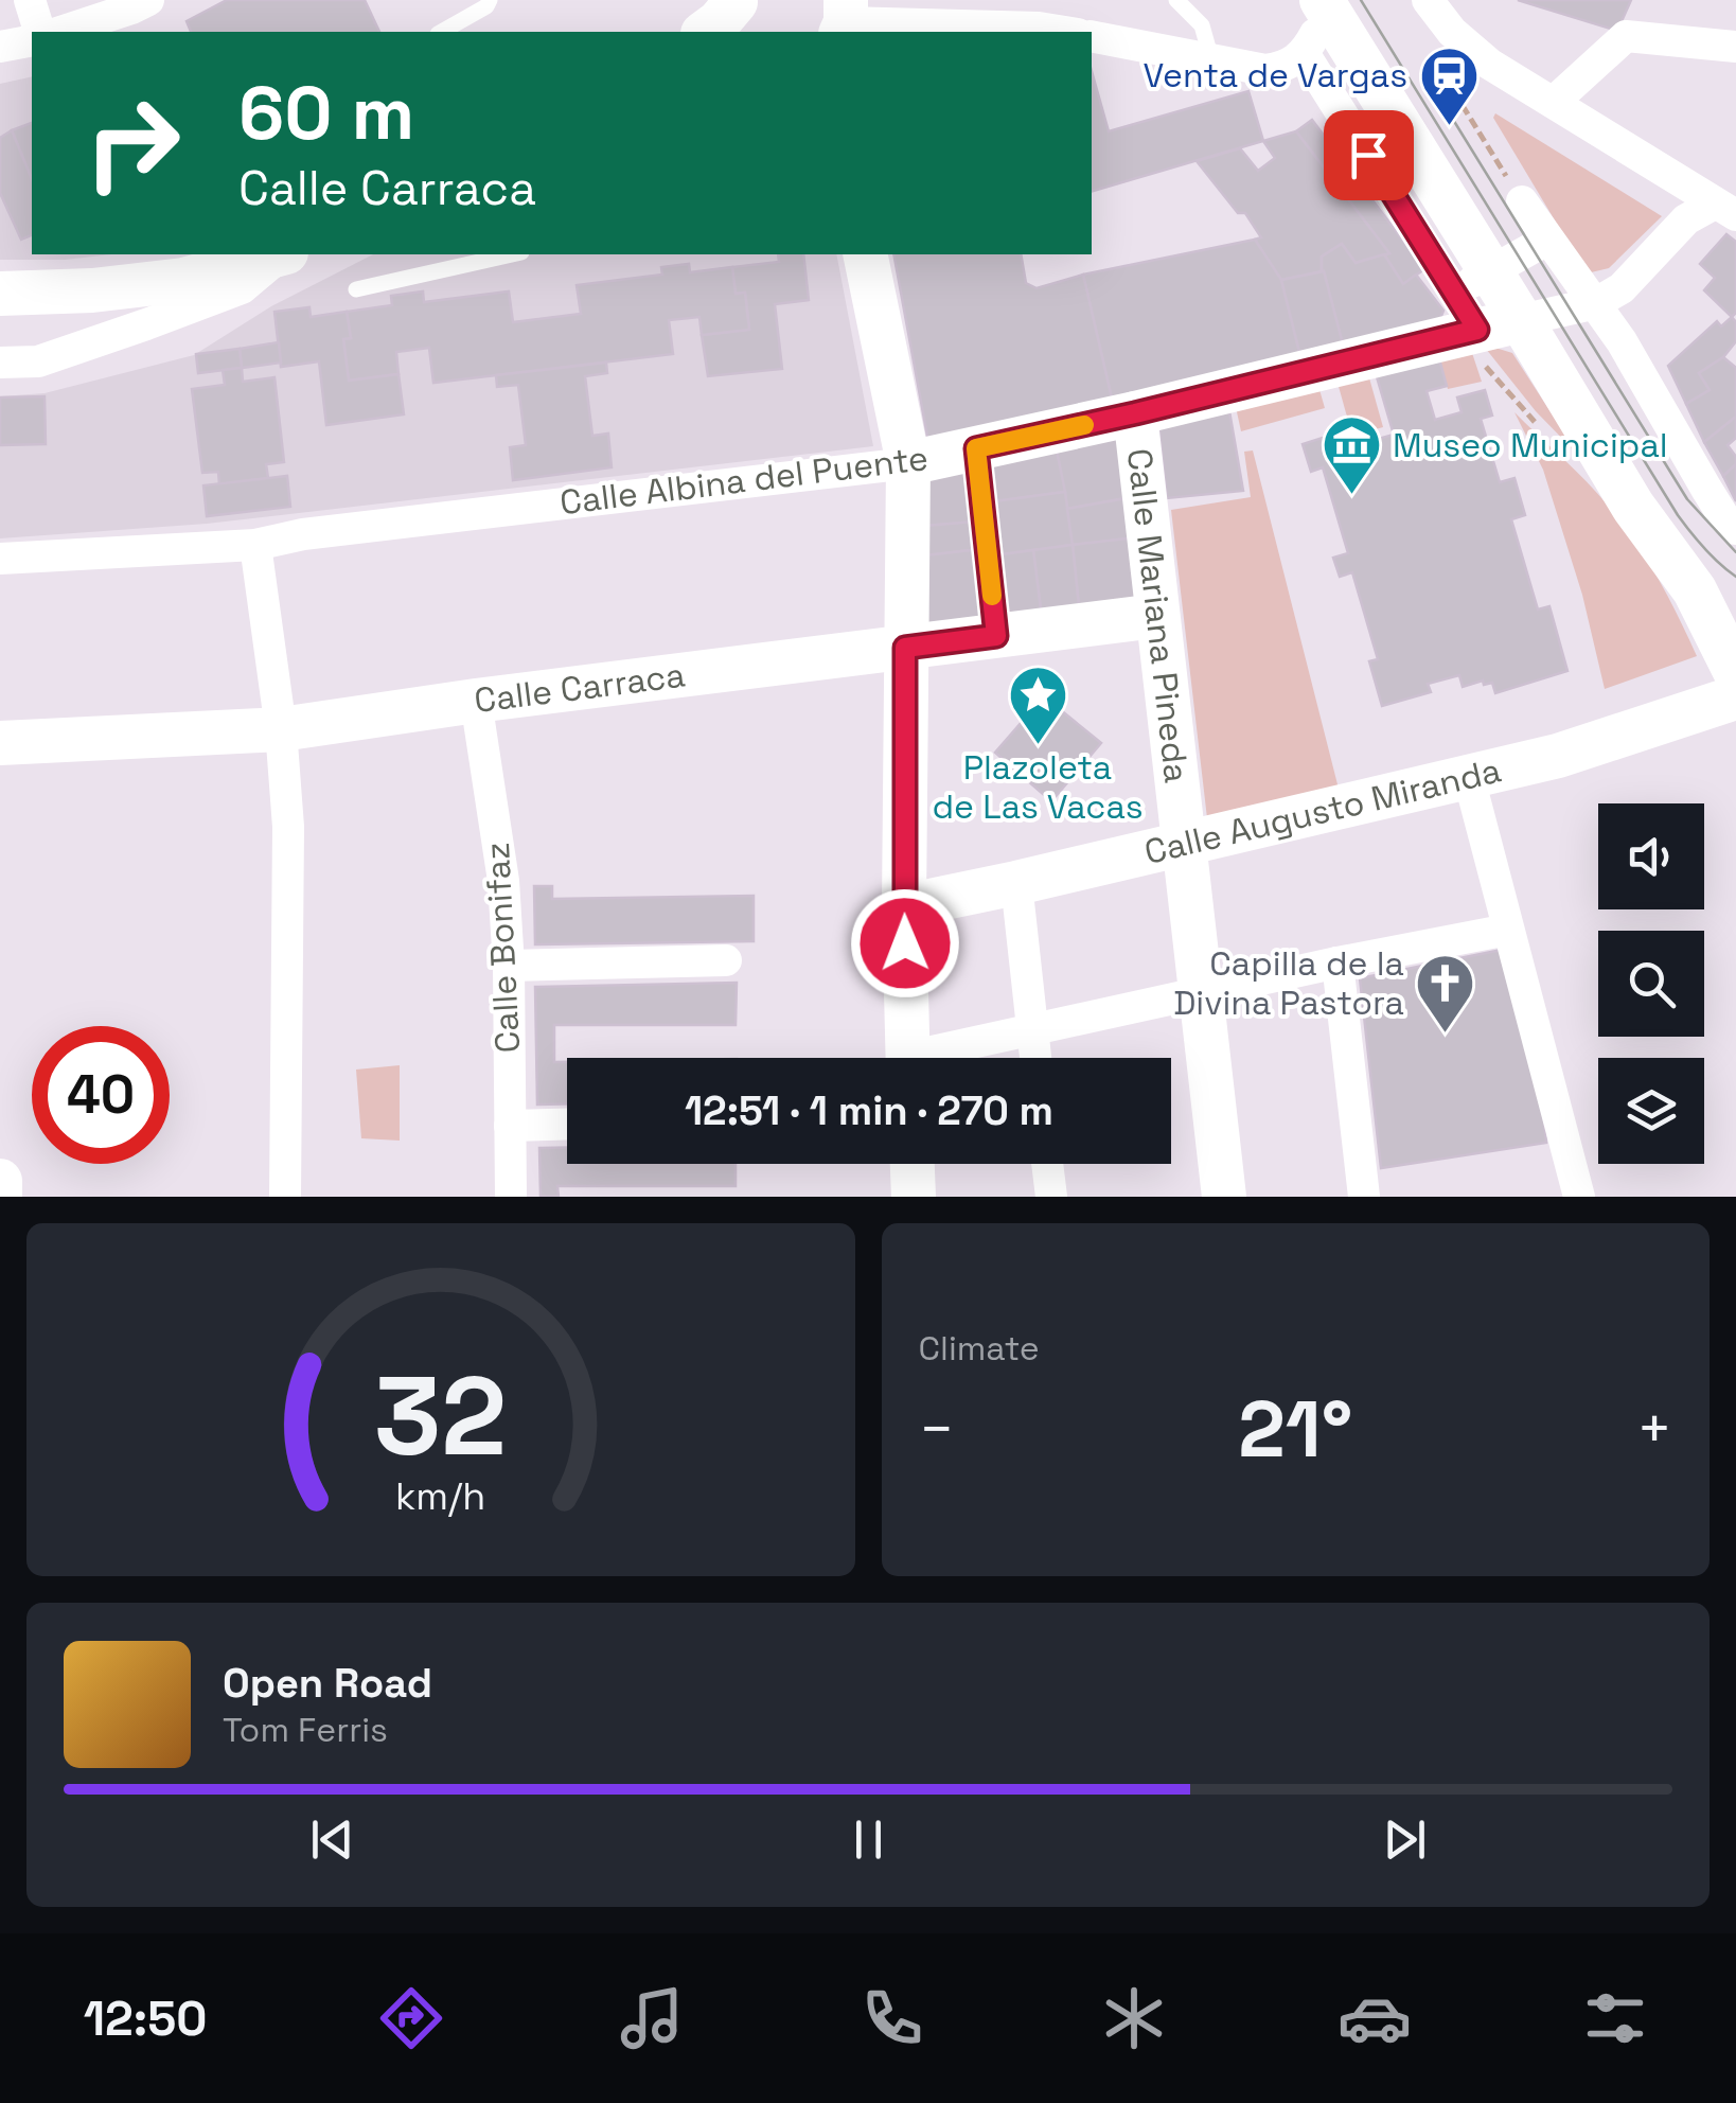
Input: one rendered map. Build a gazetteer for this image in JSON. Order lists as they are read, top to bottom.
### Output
{
  "streets": {
    "street": [
      "Calle Albina del Puente",
      "Calle Mariana Pineda",
      "Calle Carraca",
      "Calle Augusto Miranda",
      "Calle Bonifaz"
    ]
  },
  "crossings": [
    ["Calle Albina del Puente", "Calle Mariana Pineda"],
    ["Calle Mariana Pineda", "Calle Carraca"],
    ["Calle Mariana Pineda", "Calle Augusto Miranda"],
    ["Calle Carraca", "Calle Bonifaz"]
  ],
  "places": {
    "station": ["Venta de Vargas"],
    "museum": ["Museo Municipal"],
    "place": ["Plazoleta de Las Vacas"],
    "church": ["Capilla de la Divina Pastora"]
  },
  "page": {
    "turn": ["60 m", "Calle Carraca"],
    "limit": "40",
    "trip": "12:51 · 1 min · 270 m",
    "tile": "Climate",
    "heat": ["−", "21°", "+"],
    "song": ["Open Road", "Tom Ferris"],
    "tabs": "12:50",
    "gauge": ["32", "km/h"]
  }
}
